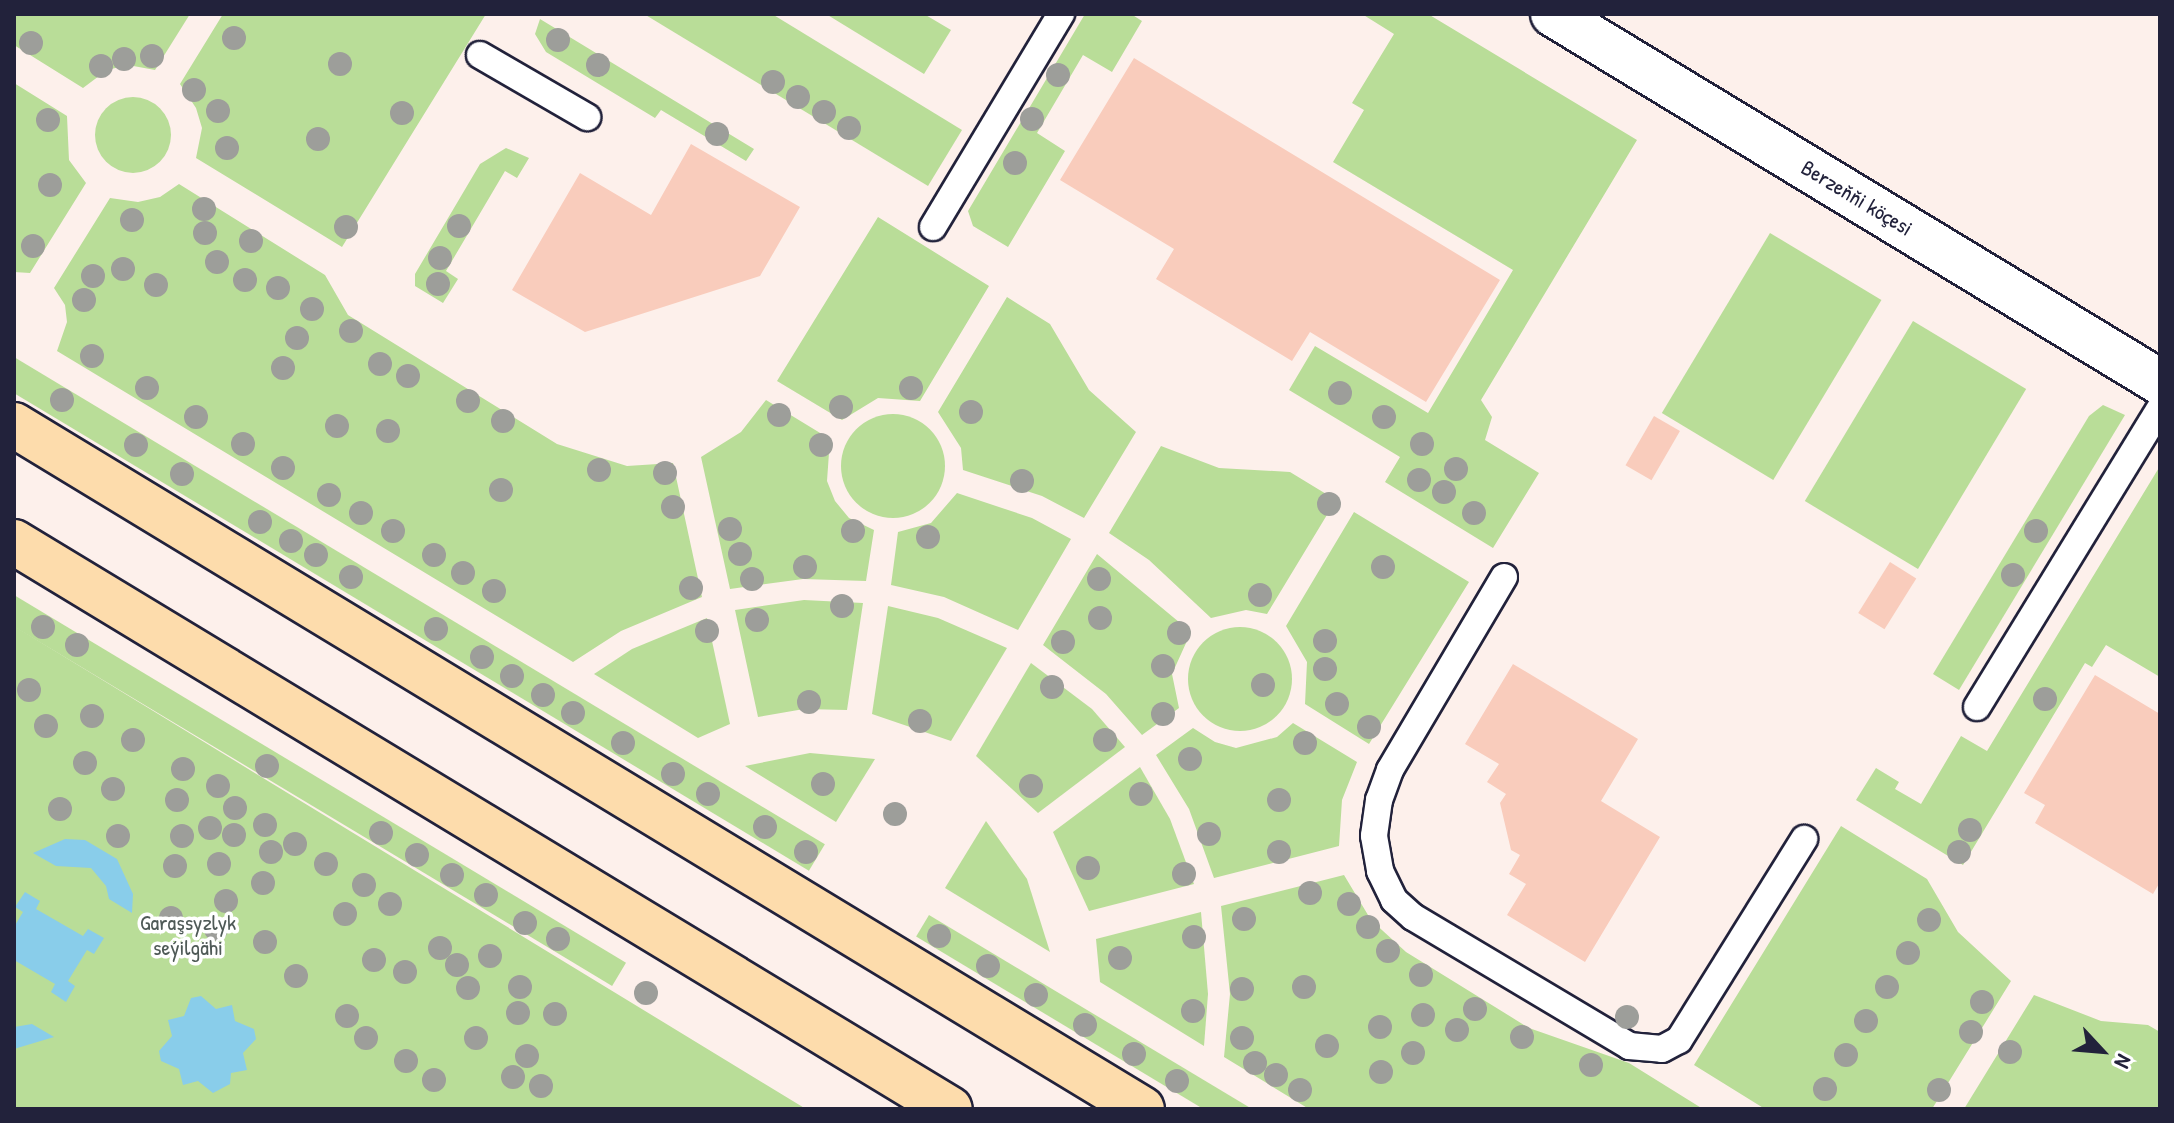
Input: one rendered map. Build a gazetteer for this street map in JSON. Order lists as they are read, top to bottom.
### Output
{
  "streets": {
    "street": ["Berzeňňi köçesi"]
  },
  "parks": ["Garaşsyzlyk seýilgähi"],
  "north": "bottom right"
}
